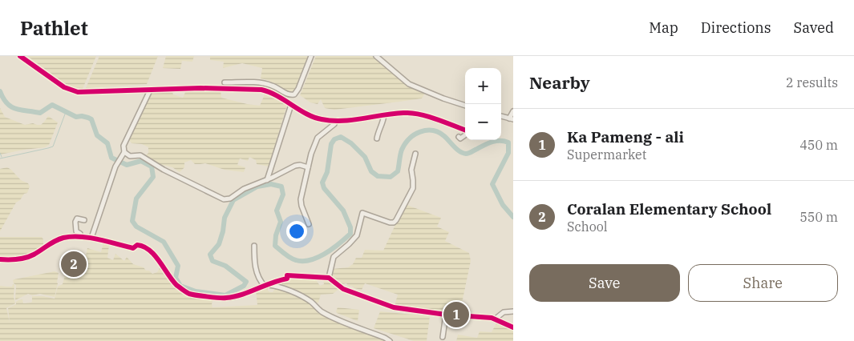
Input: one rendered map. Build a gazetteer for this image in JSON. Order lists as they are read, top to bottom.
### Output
{
  "page": {
    "header": "Pathlet",
    "nav": ["Map", "Directions", "Saved"],
    "heading": ["Nearby", "2 results"],
    "map_buttons": ["+", "−"],
    "list": [
      {
        "mark": "1",
        "name": "Ka Pameng - ali",
        "note": "Supermarket",
        "value": "450 m"
      },
      {
        "mark": "2",
        "name": "Coralan Elementary School",
        "note": "School",
        "value": "550 m"
      }
    ],
    "pins": ["2", "1"],
    "buttons": ["Save", "Share"]
  }
}
